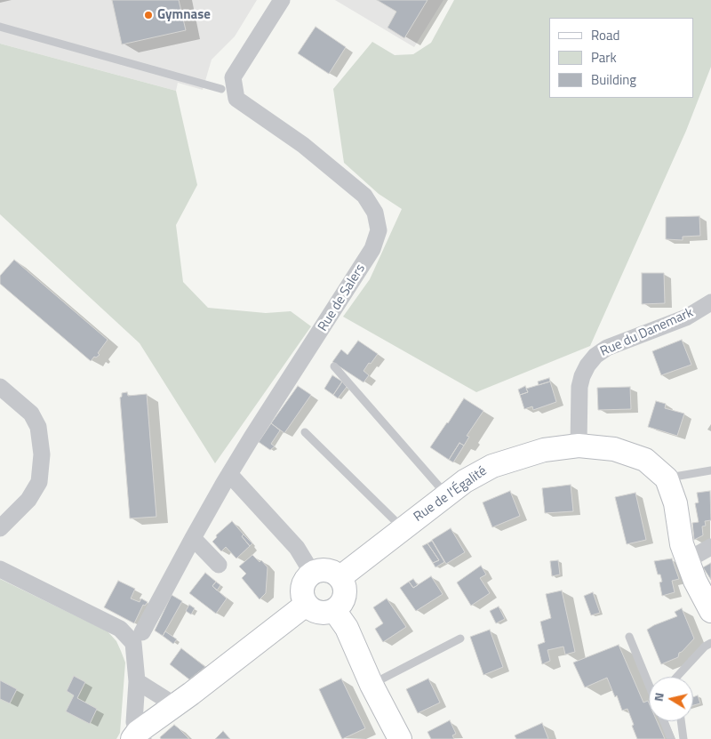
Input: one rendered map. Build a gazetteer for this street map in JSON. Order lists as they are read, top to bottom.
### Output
{
  "streets": {
    "street": ["Rue de Salers", "Rue du Danemark", "Rue de l'Égalité"]
  },
  "crossings": [
    ["Rue du Danemark", "Rue de l'Égalité"]
  ],
  "places": ["Gymnase"],
  "legend": ["Road", "Park", "Building"],
  "north": "left"
}
